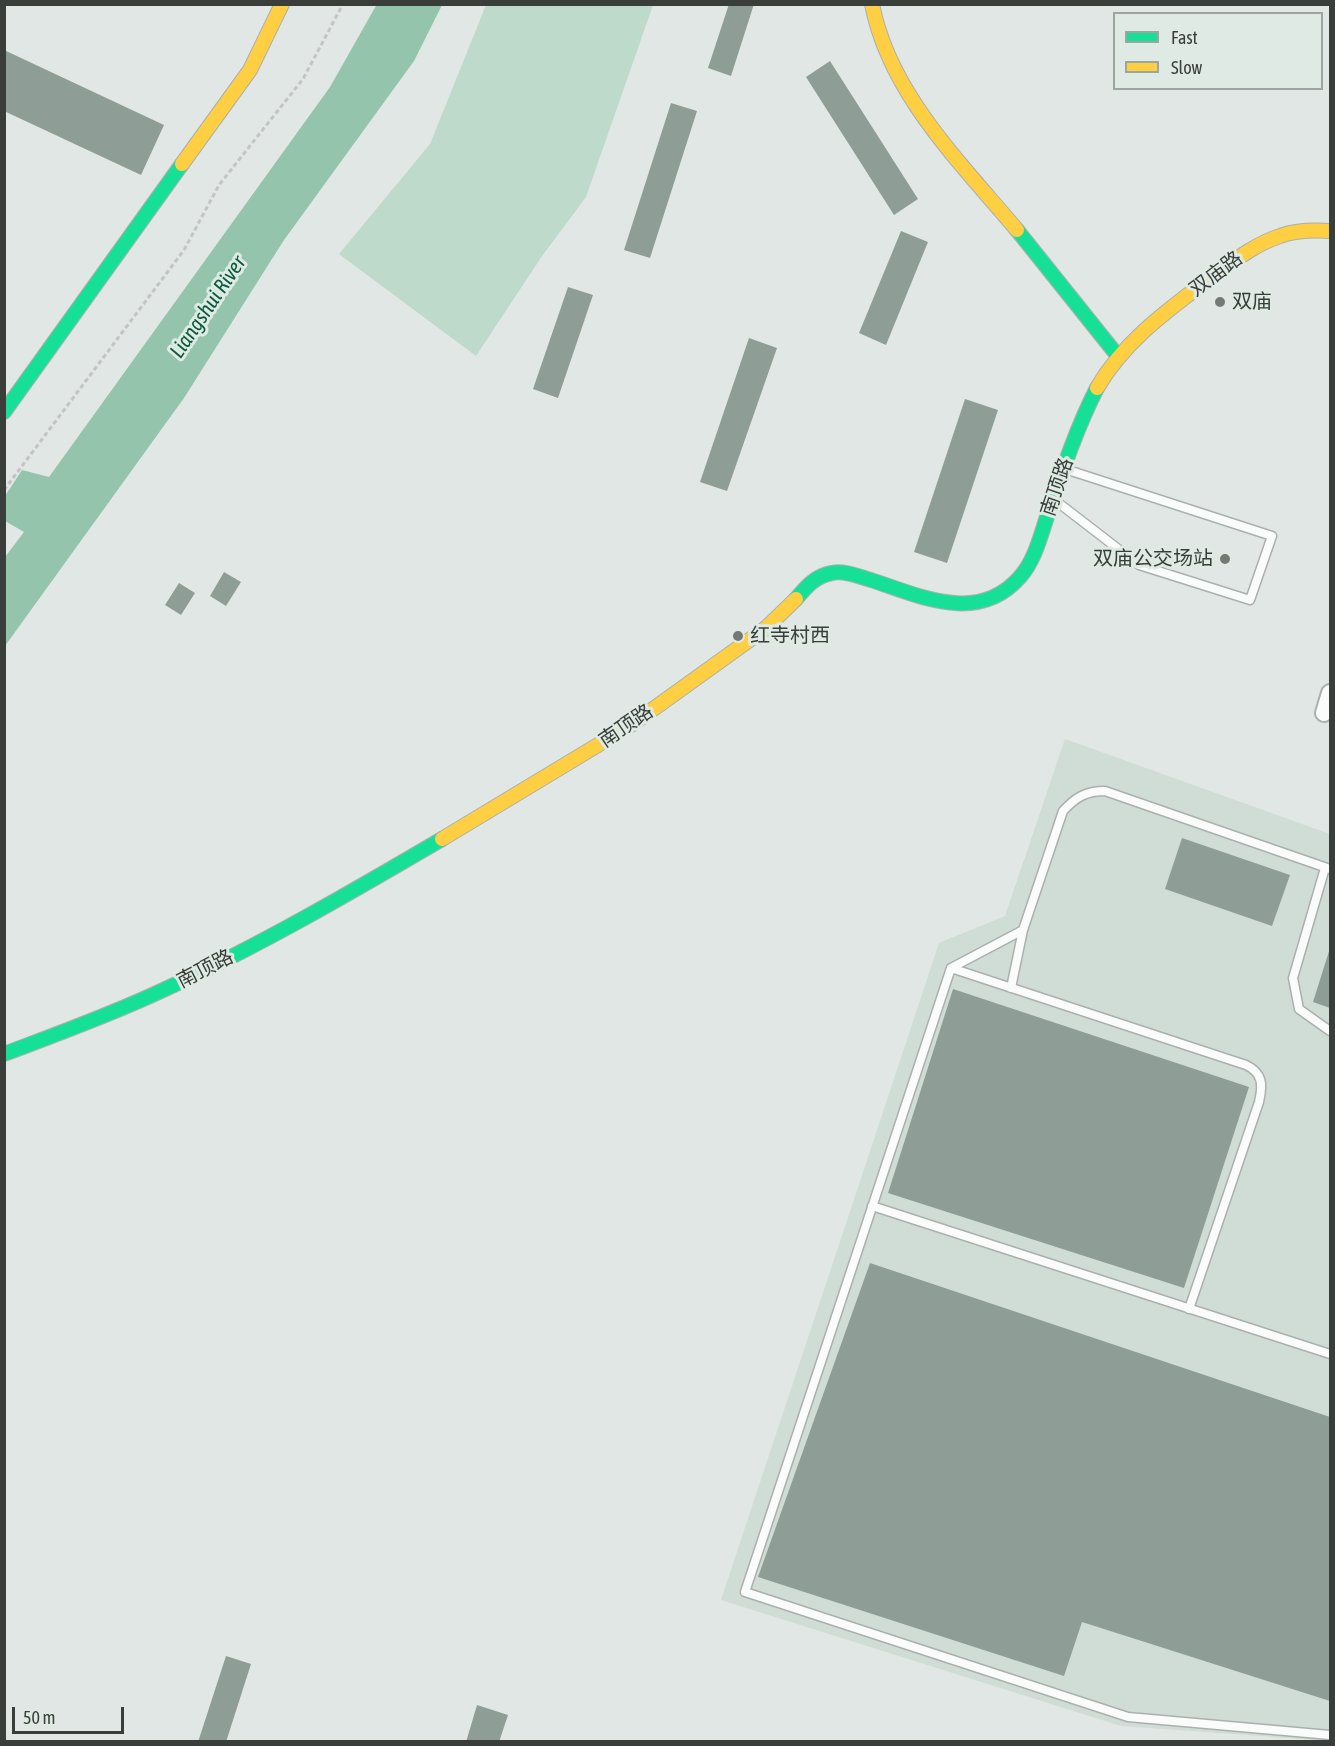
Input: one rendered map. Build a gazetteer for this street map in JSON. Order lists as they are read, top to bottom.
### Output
{
  "streets": {
    "street": ["双庙路", "南顶路"]
  },
  "crossings": [
    ["双庙路", "南顶路"]
  ],
  "water": ["Liangshui River"],
  "places": ["双庙", "双庙公交场站", "红寺村西"],
  "legend": ["Fast", "Slow"],
  "scale_bar": "50 m"
}
